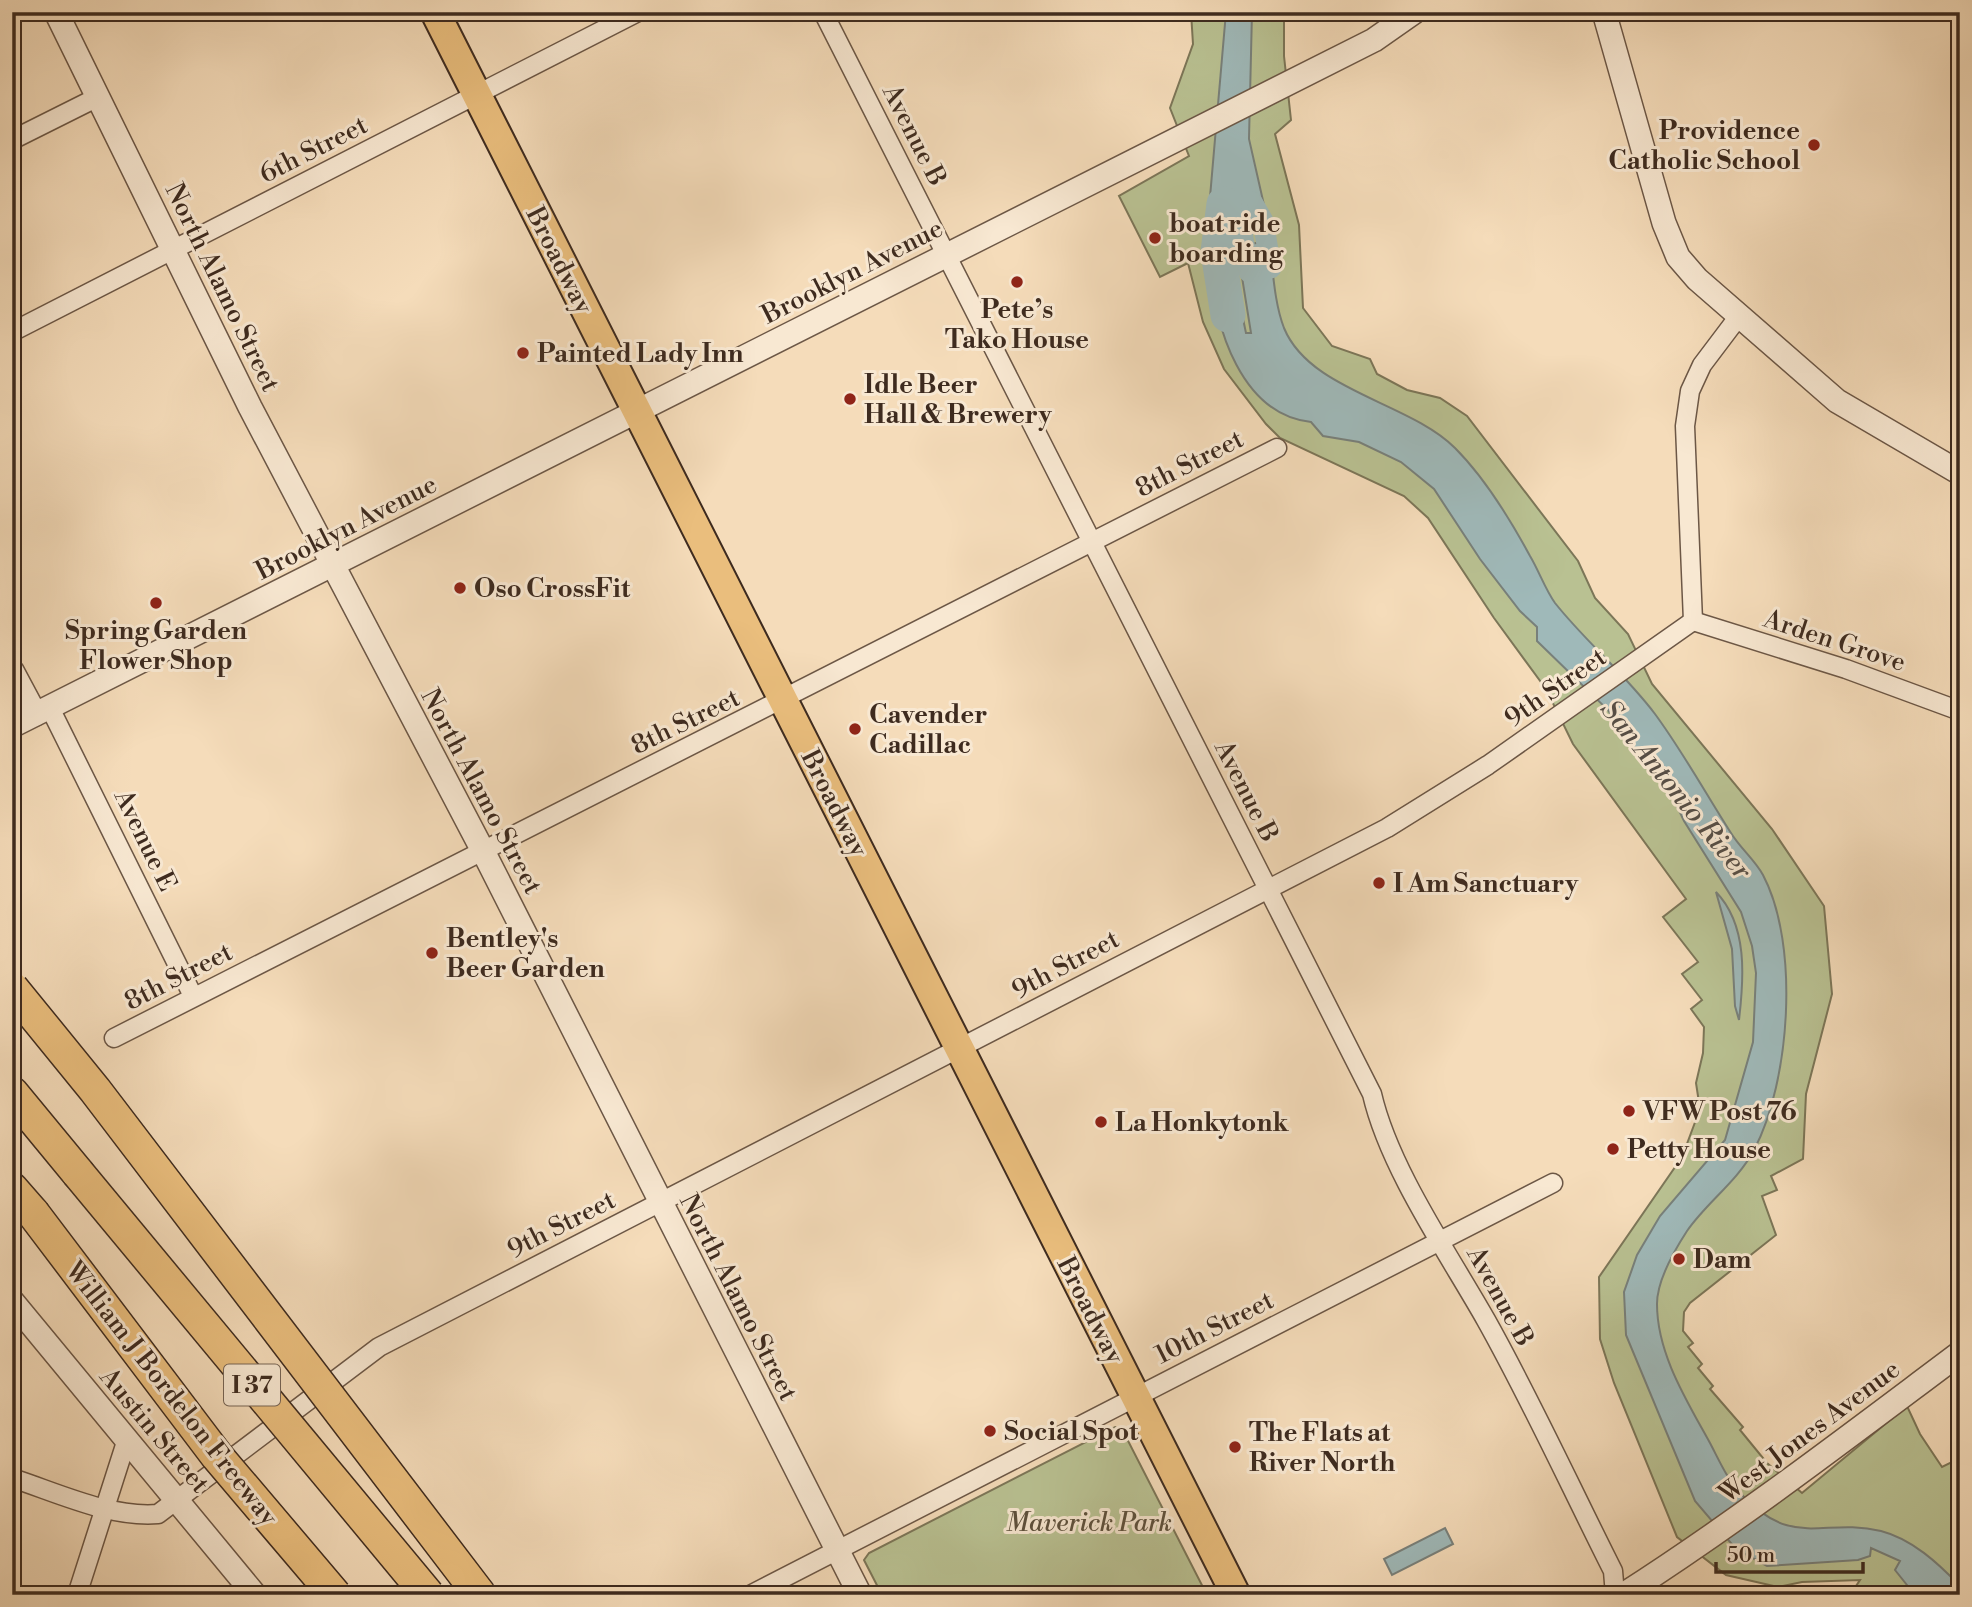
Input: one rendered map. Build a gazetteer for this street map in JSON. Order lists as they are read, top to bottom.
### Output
{
  "streets": {
    "highway": ["I 37", "William J Bordelon Freeway"],
    "main road": ["Broadway"],
    "street": [
      "Avenue B",
      "6th Street",
      "Brooklyn Avenue",
      "North Alamo Street",
      "8th Street",
      "Arden Grove",
      "9th Street",
      "Avenue E",
      "10th Street",
      "Austin Street",
      "West Jones Avenue"
    ]
  },
  "crossings": [
    ["Avenue B", "Brooklyn Avenue"],
    ["Avenue B", "8th Street"],
    ["Avenue B", "9th Street"],
    ["Avenue B", "10th Street"],
    ["6th Street", "Broadway"],
    ["6th Street", "North Alamo Street"],
    ["Broadway", "Brooklyn Avenue"],
    ["Broadway", "8th Street"],
    ["Broadway", "9th Street"],
    ["Broadway", "10th Street"],
    ["Brooklyn Avenue", "North Alamo Street"],
    ["Brooklyn Avenue", "Avenue E"],
    ["North Alamo Street", "8th Street"],
    ["North Alamo Street", "9th Street"],
    ["North Alamo Street", "10th Street"],
    ["8th Street", "Avenue E"],
    ["Arden Grove", "9th Street"],
    ["9th Street", "Austin Street"]
  ],
  "water": ["San Antonio River"],
  "parks": ["Maverick Park"],
  "places": [
    "Providence Catholic School",
    "boat ride boarding",
    "Pete’s Tako House",
    "Painted Lady Inn",
    "Idle Beer Hall & Brewery",
    "Oso CrossFit",
    "Spring Garden Flower Shop",
    "Cavender Cadillac",
    "I Am Sanctuary",
    "Bentley's Beer Garden",
    "VFW Post 76",
    "La Honkytonk",
    "Petty House",
    "Dam",
    "Social Spot",
    "The Flats at River North"
  ],
  "scale_bar": "50 m"
}
